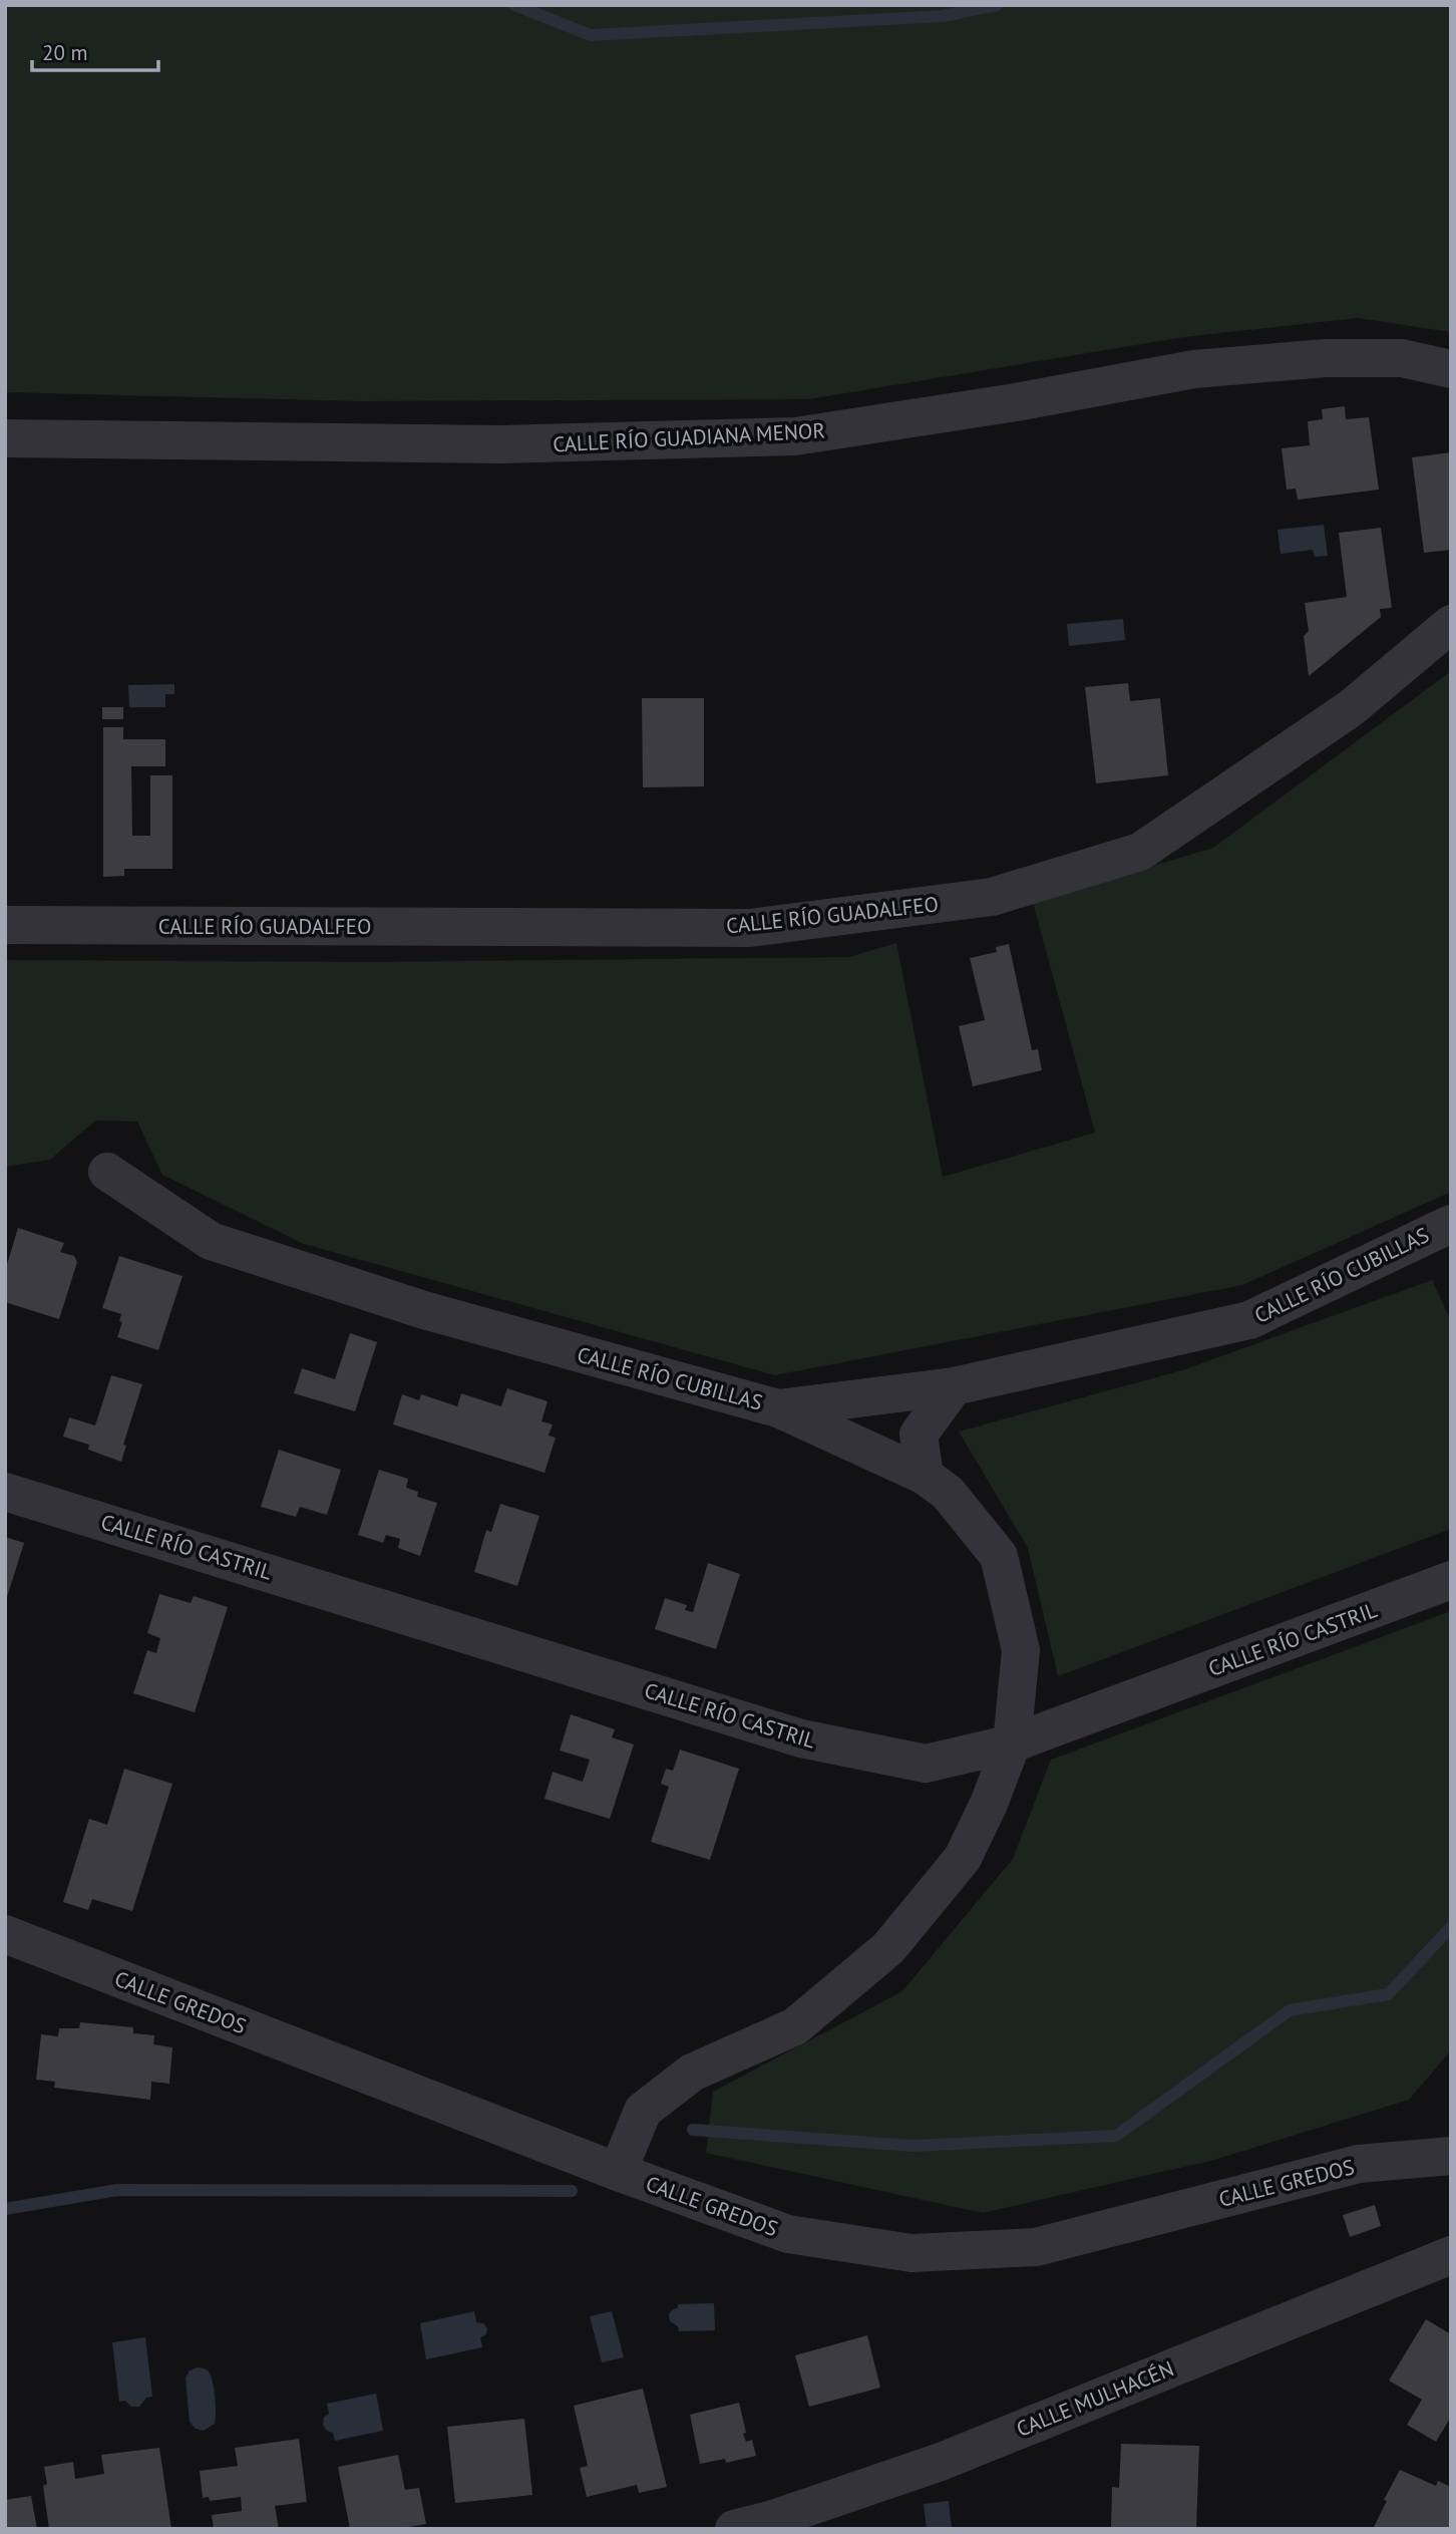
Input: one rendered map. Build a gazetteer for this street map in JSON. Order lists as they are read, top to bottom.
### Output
{
  "streets": {
    "street": [
      "CALLE RÍO GUADIANA MENOR",
      "CALLE RÍO GUADALFEO",
      "CALLE RÍO CUBILLAS",
      "CALLE RÍO CASTRIL",
      "CALLE GREDOS",
      "CALLE MULHACÉN"
    ]
  },
  "scale_bar": "20 m"
}
